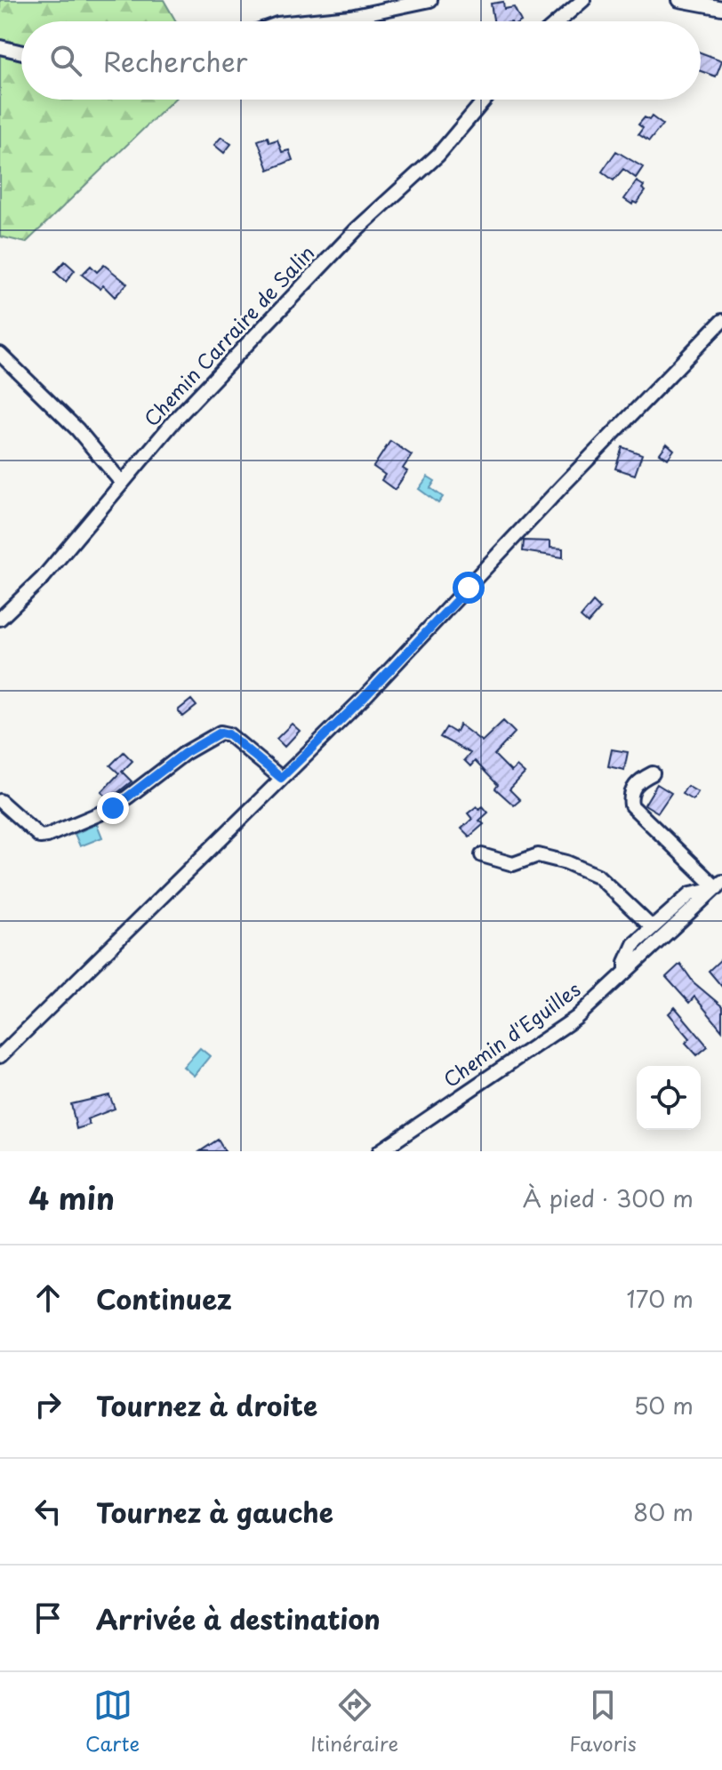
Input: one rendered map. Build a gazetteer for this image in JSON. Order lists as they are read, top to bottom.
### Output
{
  "streets": {
    "street": ["Chemin Carraire de Salin", "Chemin d'Eguilles"]
  },
  "page": {
    "search": "Rechercher",
    "heading": ["4 min", "À pied · 300 m"],
    "list": [
      ["Continuez", "170 m"],
      ["Tournez à droite", "50 m"],
      ["Tournez à gauche", "80 m"],
      "Arrivée à destination"
    ],
    "nav": ["Carte", "Itinéraire", "Favoris"]
  }
}
